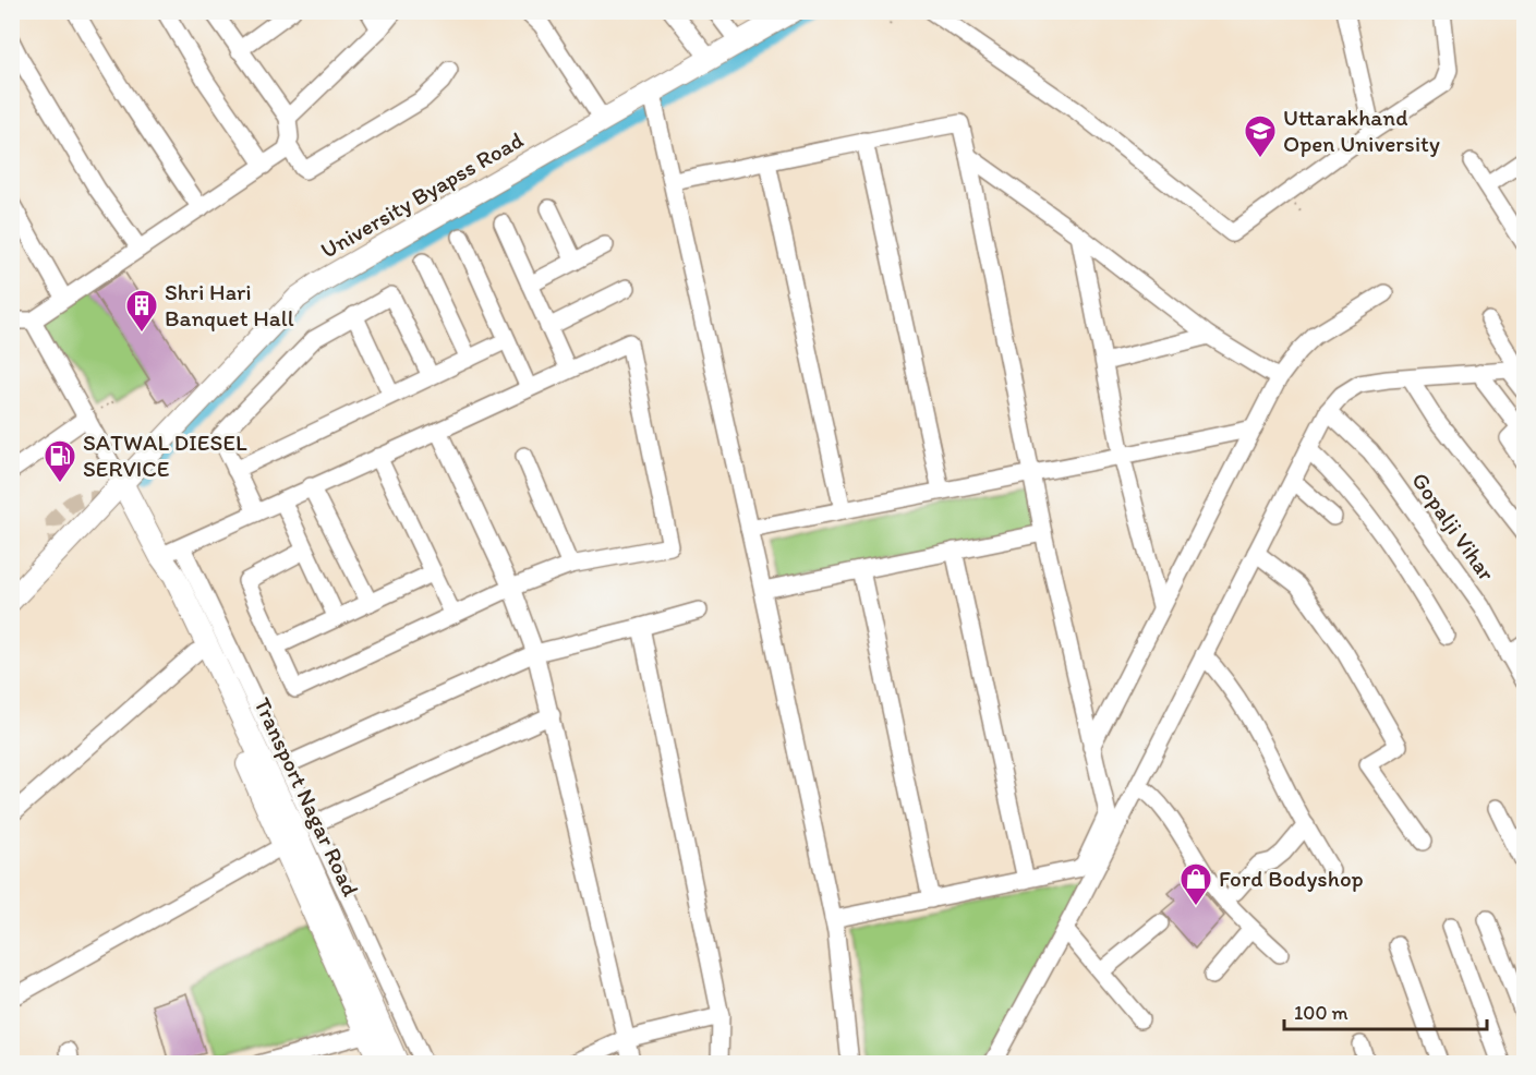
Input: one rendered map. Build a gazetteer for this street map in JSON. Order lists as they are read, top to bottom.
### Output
{
  "streets": {
    "main road": ["University Byapss Road", "Transport Nagar Road"],
    "street": ["Gopalji Vihar"]
  },
  "crossings": [
    ["University Byapss Road", "Transport Nagar Road"]
  ],
  "places": {
    "school or university": ["Uttarakhand Open University"],
    "building": ["Shri Hari Banquet Hall"],
    "fuel station": ["SATWAL DIESEL SERVICE"],
    "shop": ["Ford Bodyshop"]
  },
  "scale_bar": "100 m"
}
